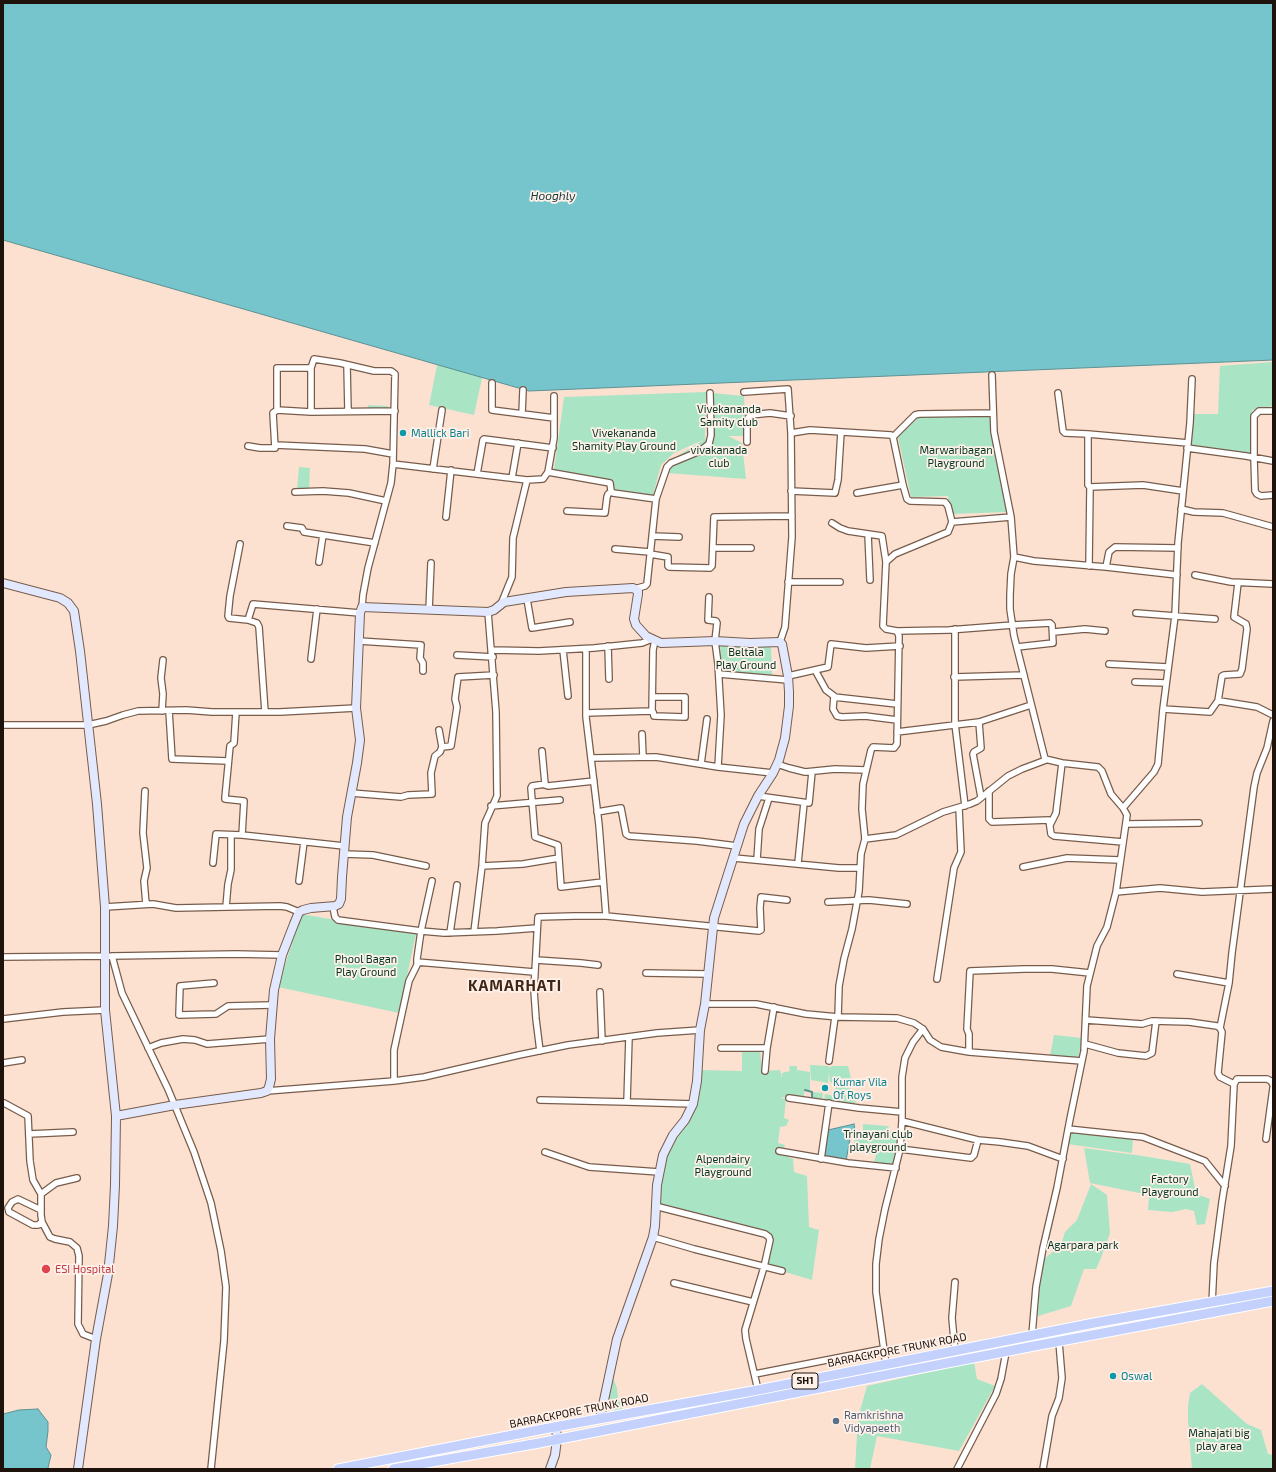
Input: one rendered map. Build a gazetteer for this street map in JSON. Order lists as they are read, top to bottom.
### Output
{
  "streets": {
    "main road": ["BARRACKPORE TRUNK ROAD", "SH1"]
  },
  "districts": ["KAMARHATI"],
  "water": ["Hooghly"],
  "parks": [
    "Vivekananda Samity club",
    "Vivekananda Shamity Play Ground",
    "vivakanada club",
    "Marwaribagan Playground",
    "Beltala Play Ground",
    "Phool Bagan Play Ground",
    "Trinayani club playground",
    "Alpendairy Playground",
    "Factory Playground",
    "Agarpara park",
    "Mahajati big play area"
  ],
  "places": [
    "Mallick Bari",
    "Kumar Vila Of Roys",
    "ESI Hospital",
    "Oswal",
    "Ramkrishna Vidyapeeth"
  ]
}
